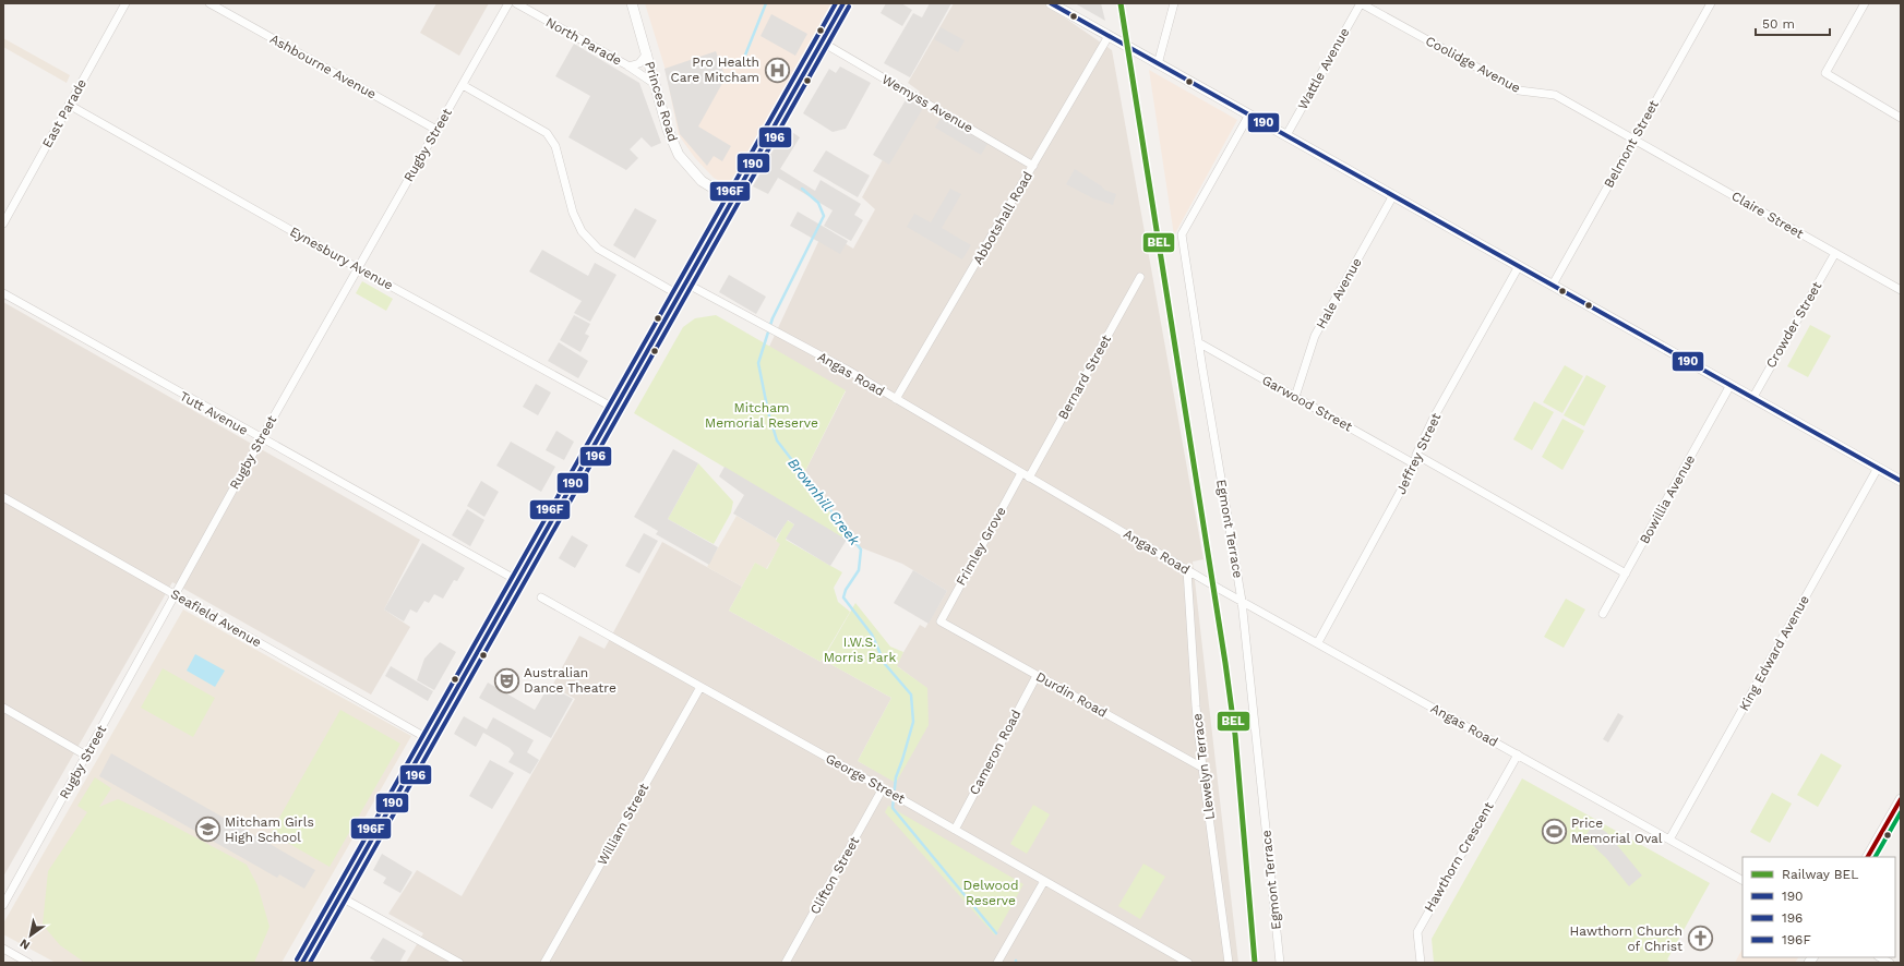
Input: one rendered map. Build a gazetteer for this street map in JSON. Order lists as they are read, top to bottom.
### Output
{
  "streets": {
    "street": [
      "North Parade",
      "Coolidge Avenue",
      "Ashbourne Avenue",
      "Wattle Avenue",
      "Princes Road",
      "Wemyss Avenue",
      "East Parade",
      "Belmont Street",
      "Rugby Street",
      "Claire Street",
      "Abbotshall Road",
      "Eynesbury Avenue",
      "Hale Avenue",
      "Crowder Street",
      "Angas Road",
      "Bernard Street",
      "Garwood Street",
      "Tutt Avenue",
      "Jeffrey Street",
      "Bowillia Avenue",
      "Egmont Terrace",
      "Frimley Grove",
      "Seafield Avenue",
      "King Edward Avenue",
      "Durdin Road",
      "Cameron Road",
      "Llewelyn Terrace",
      "George Street",
      "William Street",
      "Hawthorn Crescent",
      "Clifton Street"
    ]
  },
  "crossings": [
    ["North Parade", "Princes Road"],
    ["Coolidge Avenue", "Wattle Avenue"],
    ["Coolidge Avenue", "Belmont Street"],
    ["Coolidge Avenue", "Claire Street"],
    ["Ashbourne Avenue", "Rugby Street"],
    ["Wemyss Avenue", "Abbotshall Road"],
    ["East Parade", "Eynesbury Avenue"],
    ["Belmont Street", "Claire Street"],
    ["Rugby Street", "Eynesbury Avenue"],
    ["Rugby Street", "Tutt Avenue"],
    ["Rugby Street", "Seafield Avenue"],
    ["Claire Street", "Crowder Street"],
    ["Abbotshall Road", "Angas Road"],
    ["Hale Avenue", "Garwood Street"],
    ["Angas Road", "Bernard Street"],
    ["Angas Road", "Jeffrey Street"],
    ["Angas Road", "Egmont Terrace"],
    ["Angas Road", "Frimley Grove"],
    ["Angas Road", "King Edward Avenue"],
    ["Angas Road", "Llewelyn Terrace"],
    ["Angas Road", "Hawthorn Crescent"],
    ["Garwood Street", "Jeffrey Street"],
    ["Garwood Street", "Egmont Terrace"],
    ["Frimley Grove", "Durdin Road"],
    ["Durdin Road", "Cameron Road"],
    ["Durdin Road", "Llewelyn Terrace"],
    ["Cameron Road", "George Street"],
    ["George Street", "William Street"],
    ["George Street", "Clifton Street"]
  ],
  "water": ["Brownhill Creek"],
  "parks": ["Mitcham Memorial Reserve", "I.W.S. Morris Park", "Delwood Reserve"],
  "places": {
    "hospital": ["Pro Health Care Mitcham"],
    "theatre": ["Australian Dance Theatre"],
    "school or university": ["Mitcham Girls High School"],
    "sports": ["Price Memorial Oval"],
    "church": ["Hawthorn Church of Christ"]
  },
  "lines": [
    "rail line BEL",
    "transit line 190",
    "transit line 196F",
    "transit line 196"
  ],
  "legend": [
    "Railway BEL",
    "190",
    "196",
    "196F"
  ],
  "scale_bar": "50 m",
  "north": "bottom left"
}
